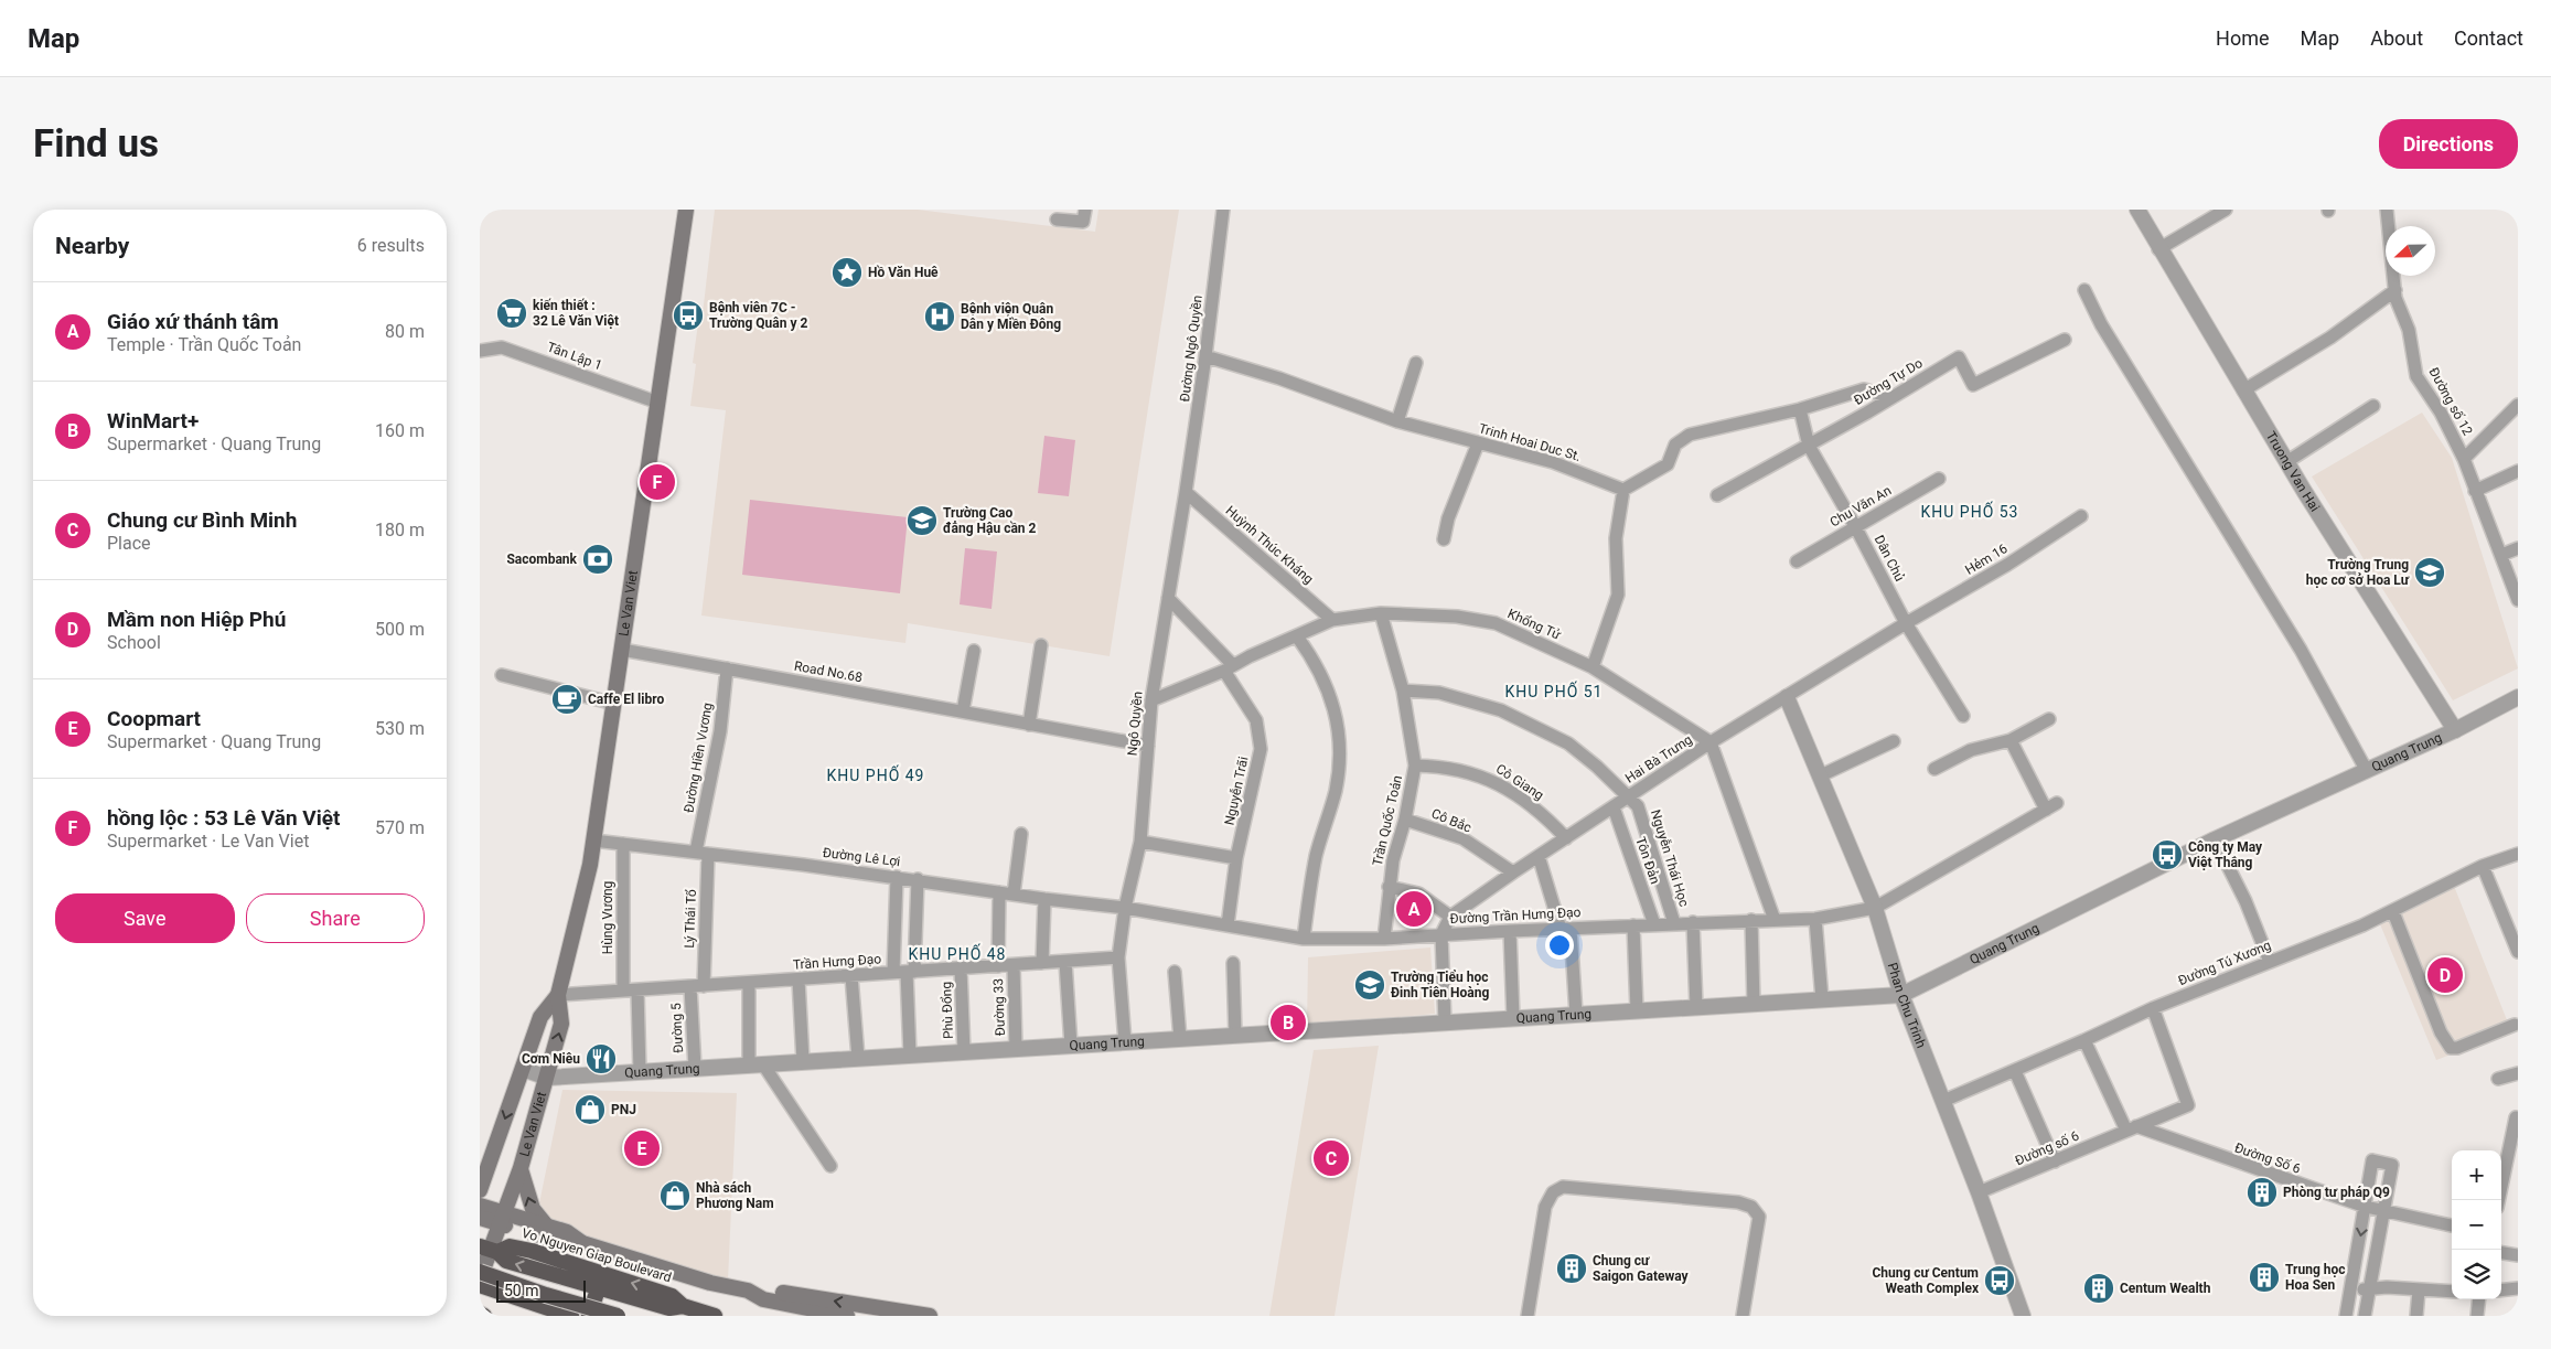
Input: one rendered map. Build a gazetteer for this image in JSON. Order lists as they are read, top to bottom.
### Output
{
  "streets": {
    "highway": ["Vo Nguyen Giap Boulevard"],
    "main road": ["Le Van Viet"],
    "street": [
      "Đường Ngô Quyền",
      "Tân Lập 1",
      "Đường Tự Do",
      "Đường số 12",
      "Trinh Hoai Duc St.",
      "Truong Van Hai",
      "Chu Văn An",
      "Huỳnh Thúc Kháng",
      "Dân Chủ",
      "Hẻm 16",
      "Khổng Tử",
      "Road No.68",
      "Ngô Quyền",
      "Quang Trung",
      "Đường Hiền Vương",
      "Hai Bà Trưng",
      "Cô Giang",
      "Nguyễn Trãi",
      "Trần Quốc Toản",
      "Cô Bắc",
      "Đường Lê Lợi",
      "Nguyễn Thái Học",
      "Tôn Đản",
      "Đường Trần Hưng Đạo",
      "Hùng Vương",
      "Lý Thái Tổ",
      "Trần Hưng Đạo",
      "Đường Tú Xương",
      "Phan Chu Trinh",
      "Đường 33",
      "Phù Đổng",
      "Đường 5",
      "Đường số 6",
      "Đường Số 6"
    ]
  },
  "crossings": [
    ["Đường Ngô Quyền", "Trinh Hoai Duc St."],
    ["Đường Ngô Quyền", "Huỳnh Thúc Kháng"],
    ["Đường Ngô Quyền", "Ngô Quyền"],
    ["Tân Lập 1", "Le Van Viet"],
    ["Đường Tự Do", "Dân Chủ"],
    ["Truong Van Hai", "Quang Trung"],
    ["Chu Văn An", "Dân Chủ"],
    ["Huỳnh Thúc Kháng", "Khổng Tử"],
    ["Huỳnh Thúc Kháng", "Ngô Quyền"],
    ["Dân Chủ", "Hẻm 16"],
    ["Dân Chủ", "Hai Bà Trưng"],
    ["Hẻm 16", "Hai Bà Trưng"],
    ["Le Van Viet", "Road No.68"],
    ["Le Van Viet", "Quang Trung"],
    ["Le Van Viet", "Đường Lê Lợi"],
    ["Le Van Viet", "Trần Hưng Đạo"],
    ["Le Van Viet", "Vo Nguyen Giap Boulevard"],
    ["Khổng Tử", "Ngô Quyền"],
    ["Khổng Tử", "Hai Bà Trưng"],
    ["Khổng Tử", "Nguyễn Trãi"],
    ["Khổng Tử", "Trần Quốc Toản"],
    ["Road No.68", "Ngô Quyền"],
    ["Road No.68", "Đường Hiền Vương"],
    ["Ngô Quyền", "Quang Trung"],
    ["Ngô Quyền", "Nguyễn Trãi"],
    ["Ngô Quyền", "Đường Lê Lợi"],
    ["Ngô Quyền", "Đường Trần Hưng Đạo"],
    ["Ngô Quyền", "Trần Hưng Đạo"],
    ["Quang Trung", "Phan Chu Trinh"],
    ["Quang Trung", "Đường 33"],
    ["Quang Trung", "Phù Đổng"],
    ["Quang Trung", "Đường 5"],
    ["Đường Hiền Vương", "Đường Lê Lợi"],
    ["Đường Hiền Vương", "Lý Thái Tổ"],
    ["Hai Bà Trưng", "Cô Giang"],
    ["Hai Bà Trưng", "Cô Bắc"],
    ["Hai Bà Trưng", "Nguyễn Thái Học"],
    ["Hai Bà Trưng", "Tôn Đản"],
    ["Hai Bà Trưng", "Đường Trần Hưng Đạo"],
    ["Hai Bà Trưng", "Phan Chu Trinh"],
    ["Cô Giang", "Trần Quốc Toản"],
    ["Nguyễn Trãi", "Đường Trần Hưng Đạo"],
    ["Trần Quốc Toản", "Cô Bắc"],
    ["Trần Quốc Toản", "Nguyễn Thái Học"],
    ["Trần Quốc Toản", "Đường Trần Hưng Đạo"],
    ["Đường Lê Lợi", "Đường Trần Hưng Đạo"],
    ["Đường Lê Lợi", "Hùng Vương"],
    ["Đường Lê Lợi", "Lý Thái Tổ"],
    ["Nguyễn Thái Học", "Đường Trần Hưng Đạo"],
    ["Tôn Đản", "Đường Trần Hưng Đạo"],
    ["Đường Trần Hưng Đạo", "Phan Chu Trinh"],
    ["Hùng Vương", "Trần Hưng Đạo"],
    ["Lý Thái Tổ", "Trần Hưng Đạo"],
    ["Trần Hưng Đạo", "Đường 33"],
    ["Trần Hưng Đạo", "Phù Đổng"],
    ["Trần Hưng Đạo", "Đường 5"],
    ["Đường Tú Xương", "Phan Chu Trinh"],
    ["Đường Tú Xương", "Đường số 6"],
    ["Phan Chu Trinh", "Đường số 6"],
    ["Đường số 6", "Đường Số 6"]
  ],
  "districts": [
    "KHU PHỐ 53",
    "KHU PHỐ 51",
    "KHU PHỐ 49",
    "KHU PHỐ 48"
  ],
  "places": {
    "place": ["Hồ Văn Huê"],
    "supermarket": ["kiến thiết : 32 Lê Văn Việt"],
    "bus stop": ["Bệnh viên 7C - Trường Quân y 2", "Công ty May Việt Thắng", "Chung cư Centum Weath Complex"],
    "hospital": ["Bệnh viện Quân Dân y Miền Đông"],
    "school or university": ["Trường Cao đẳng Hậu cần 2", "Trường Trung học cơ sở Hoa Lư", "Trường Tiểu học Đinh Tiên Hoàng"],
    "bank": ["Sacombank"],
    "cafe": ["Caffe El libro"],
    "restaurant": ["Cơm Niêu"],
    "shop": ["PNJ", "Nhà sách Phương Nam"],
    "building": [
      "Phòng tư pháp Q9",
      "Chung cư Saigon Gateway",
      "Trung học Hoa Sen",
      "Centum Wealth"
    ]
  },
  "scale_bar": "50 m",
  "north": "left",
  "page": {
    "header": "Map",
    "nav": [
      "Home",
      "Map",
      "About",
      "Contact"
    ],
    "buttons": [
      "Directions",
      ["Save", "Share"]
    ],
    "title": "Find us",
    "heading": ["Nearby", "6 results"],
    "list": [
      {
        "mark": "A",
        "name": "Giáo xứ thánh tâm",
        "note": "Temple · Trần Quốc Toản",
        "value": "80 m"
      },
      {
        "mark": "B",
        "name": "WinMart+",
        "note": "Supermarket · Quang Trung",
        "value": "160 m"
      },
      {
        "mark": "C",
        "name": "Chung cư Bình Minh",
        "note": "Place",
        "value": "180 m"
      },
      {
        "mark": "D",
        "name": "Mầm non Hiệp Phú",
        "note": "School",
        "value": "500 m"
      },
      {
        "mark": "E",
        "name": "Coopmart",
        "note": "Supermarket · Quang Trung",
        "value": "530 m"
      },
      {
        "mark": "F",
        "name": "hồng lộc : 53 Lê Văn Việt",
        "note": "Supermarket · Le Van Viet",
        "value": "570 m"
      }
    ],
    "pins": [
      "F",
      "A",
      "D",
      "B",
      "E",
      "C"
    ],
    "map_buttons": ["+", "−"],
    "scale": "50 m"
  }
}
